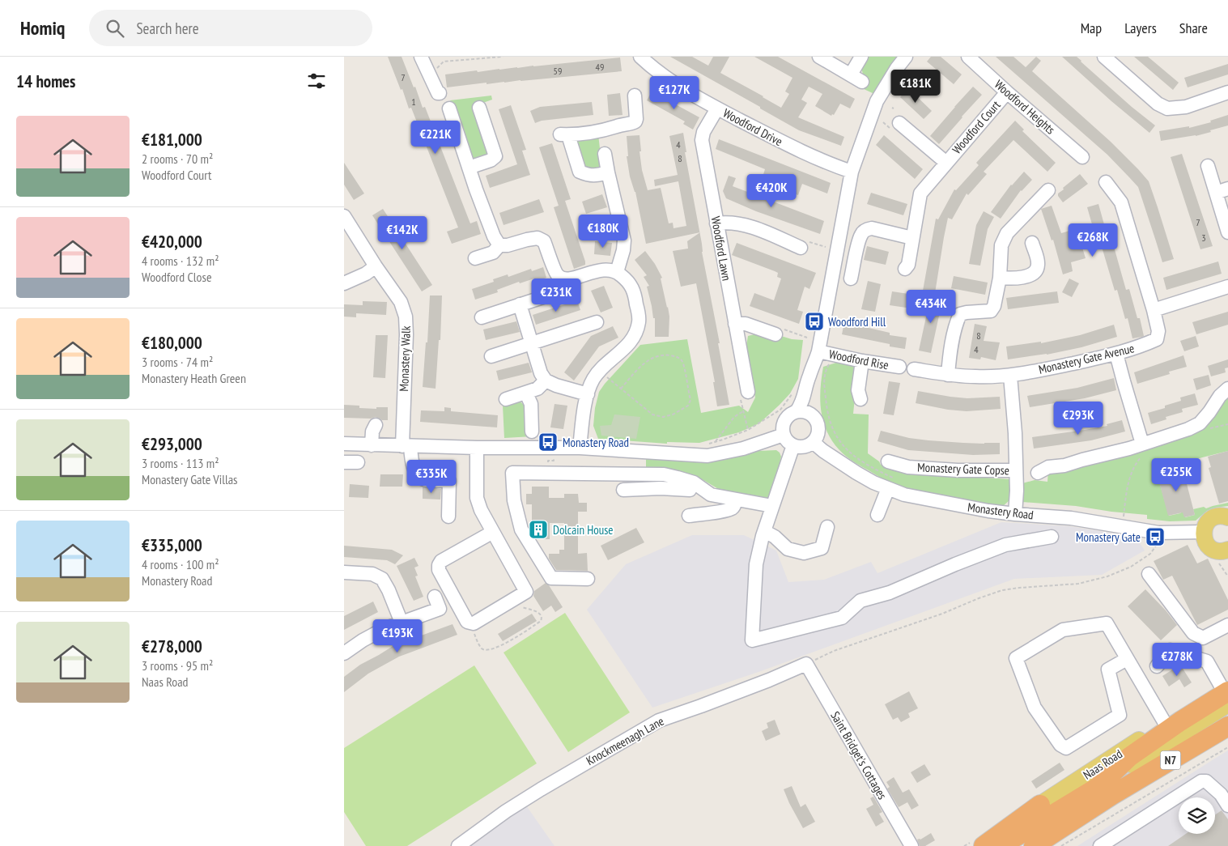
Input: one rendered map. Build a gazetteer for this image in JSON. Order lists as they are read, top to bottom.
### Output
{
  "streets": {
    "highway": ["N7", "Naas Road"],
    "street": [
      "Woodford Heights",
      "Woodford Drive",
      "Woodford Court",
      "Woodford Lawn",
      "Monastery Walk",
      "Monastery Gate Avenue",
      "Woodford Rise",
      "Monastery Gate Copse",
      "Monastery Road",
      "Knockmeenagh Lane",
      "Saint Bridget's Cottages"
    ]
  },
  "crossings": [
    ["Woodford Heights", "Woodford Court"],
    ["Woodford Drive", "Woodford Lawn"],
    ["Knockmeenagh Lane", "Saint Bridget's Cottages"]
  ],
  "places": {
    "bus stop": ["Woodford Hill", "Monastery Road", "Monastery Gate"],
    "building": ["Dolcain House"]
  },
  "house_numbers": [
    "49",
    "59",
    "7",
    "1",
    "4",
    "8",
    "7",
    "3",
    "8",
    "4"
  ],
  "page": {
    "header": "Homiq",
    "search": "Search here",
    "nav": ["Map", "Layers", "Share"],
    "heading": "14 homes",
    "price": [
      "€181K",
      "€127K",
      "€221K",
      "€420K",
      "€180K",
      "€142K",
      "€268K",
      "€231K",
      "€434K",
      "€293K",
      "€255K",
      "€335K",
      "€193K",
      "€278K"
    ],
    "list": [
      {
        "name": "€181,000",
        "note": "2 rooms · 70 m² · Woodford Court"
      },
      {
        "name": "€420,000",
        "note": "4 rooms · 132 m² · Woodford Close"
      },
      {
        "name": "€180,000",
        "note": "3 rooms · 74 m² · Monastery Heath Green"
      },
      {
        "name": "€293,000",
        "note": "3 rooms · 113 m² · Monastery Gate Villas"
      },
      {
        "name": "€335,000",
        "note": "4 rooms · 100 m² · Monastery Road"
      },
      {
        "name": "€278,000",
        "note": "3 rooms · 95 m² · Naas Road"
      }
    ]
  }
}
